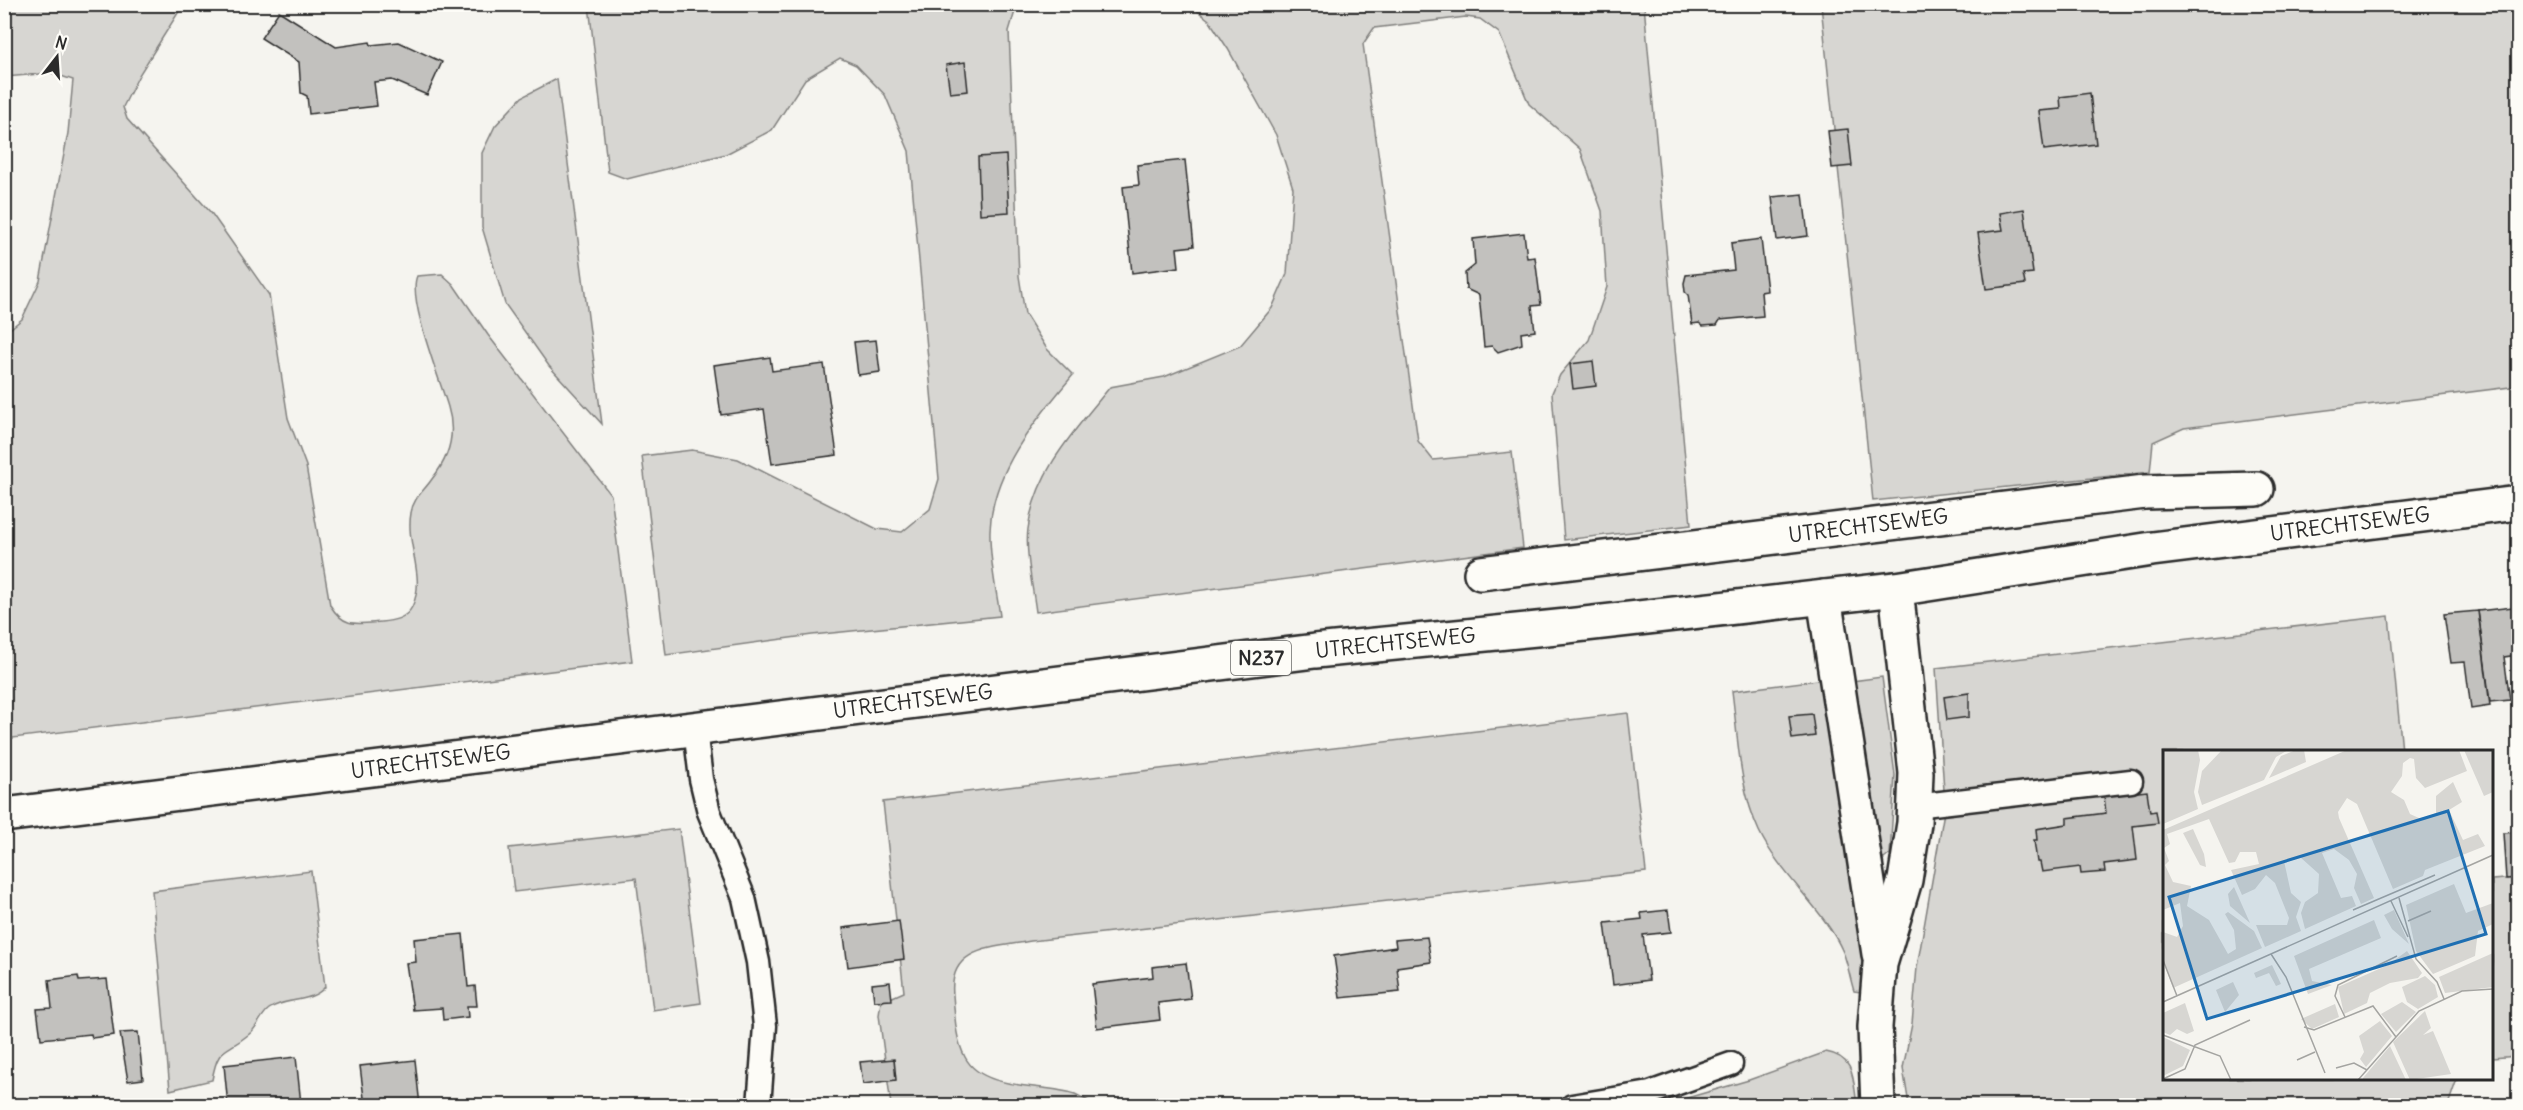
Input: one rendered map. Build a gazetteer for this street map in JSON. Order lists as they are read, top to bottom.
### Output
{
  "streets": {
    "main road": ["UTRECHTSEWEG", "N237"]
  },
  "north": "top"
}
